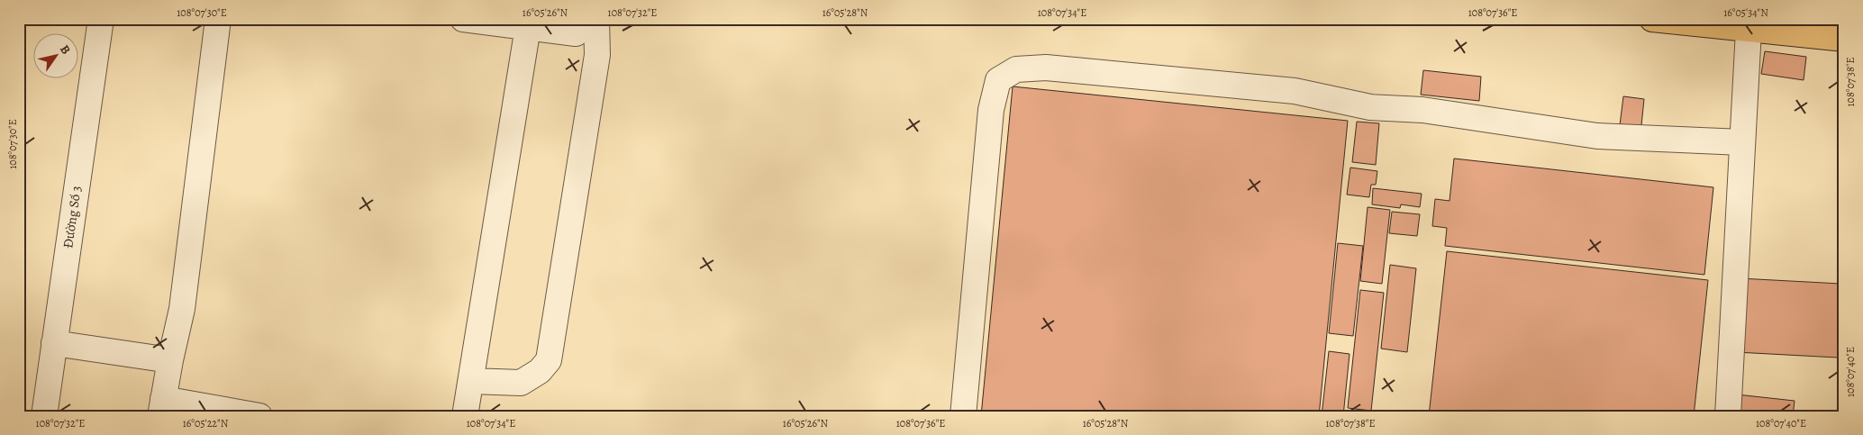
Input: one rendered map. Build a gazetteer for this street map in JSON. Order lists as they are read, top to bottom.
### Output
{
  "streets": {
    "street": ["Đường Số 3"]
  },
  "north": "top right",
  "coordinates": [
    "108°07'30\"E",
    "16°05'26\"N",
    "108°07'32\"E",
    "16°05'28\"N",
    "108°07'34\"E",
    "108°07'36\"E",
    "16°05'34\"N",
    "108°07'38\"E",
    "108°07'40\"E",
    "16°05'22\"N"
  ]
}
